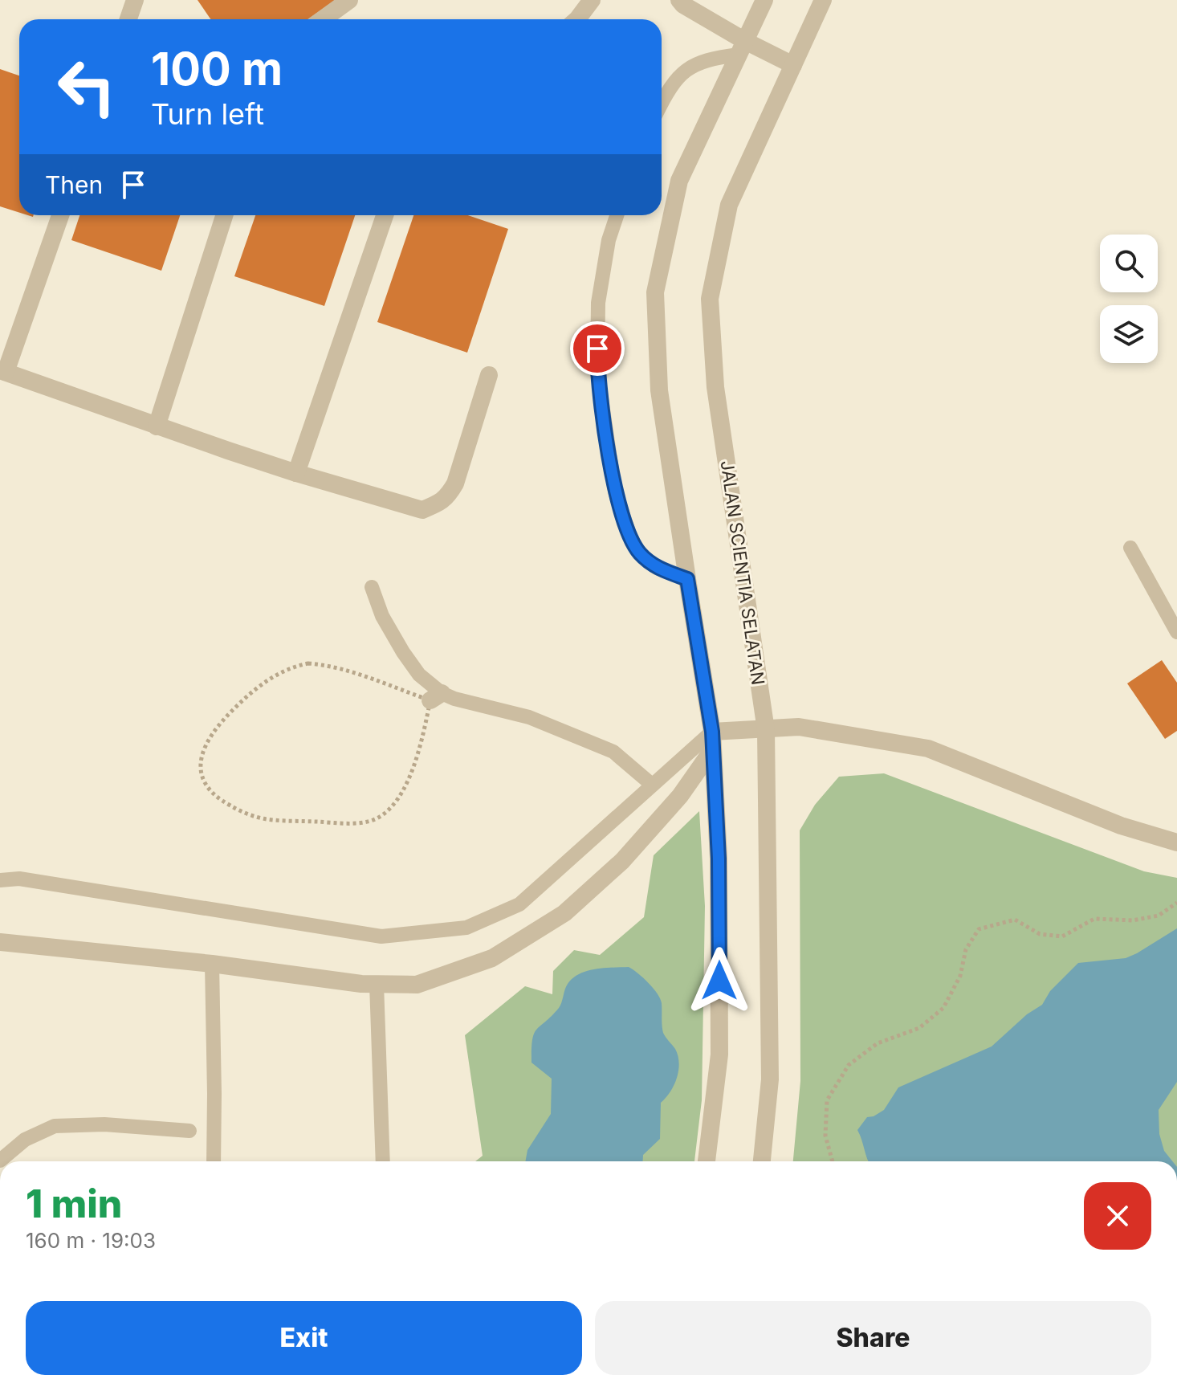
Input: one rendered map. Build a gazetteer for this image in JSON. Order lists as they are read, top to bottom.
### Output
{
  "streets": {
    "street": ["JALAN SCIENTIA SELATAN"]
  },
  "page": {
    "turn": ["100 m", "Turn left"],
    "then": "Then",
    "heading": ["1 min", "160 m · 19:03"],
    "buttons": ["Exit", "Share"]
  }
}
